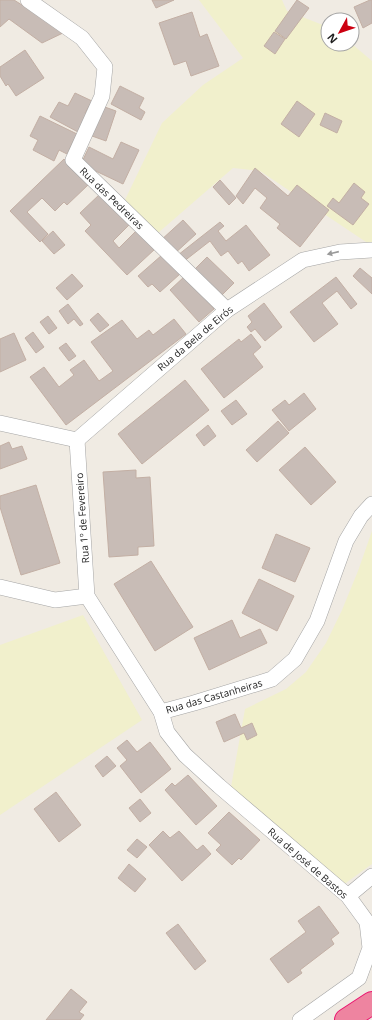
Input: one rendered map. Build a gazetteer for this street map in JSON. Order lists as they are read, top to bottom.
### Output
{
  "streets": {
    "street": [
      "Rua das Pedreiras",
      "Rua da Bela de Eirós",
      "Rua 1º de Fevereiro",
      "Rua das Castanheiras",
      "Rua de José de Bastos"
    ]
  },
  "crossings": [
    ["Rua das Pedreiras", "Rua da Bela de Eirós"],
    ["Rua da Bela de Eirós", "Rua 1º de Fevereiro"],
    ["Rua 1º de Fevereiro", "Rua das Castanheiras"],
    ["Rua das Castanheiras", "Rua de José de Bastos"]
  ],
  "one_way": ["Rua da Bela de Eirós"],
  "north": "bottom left"
}
